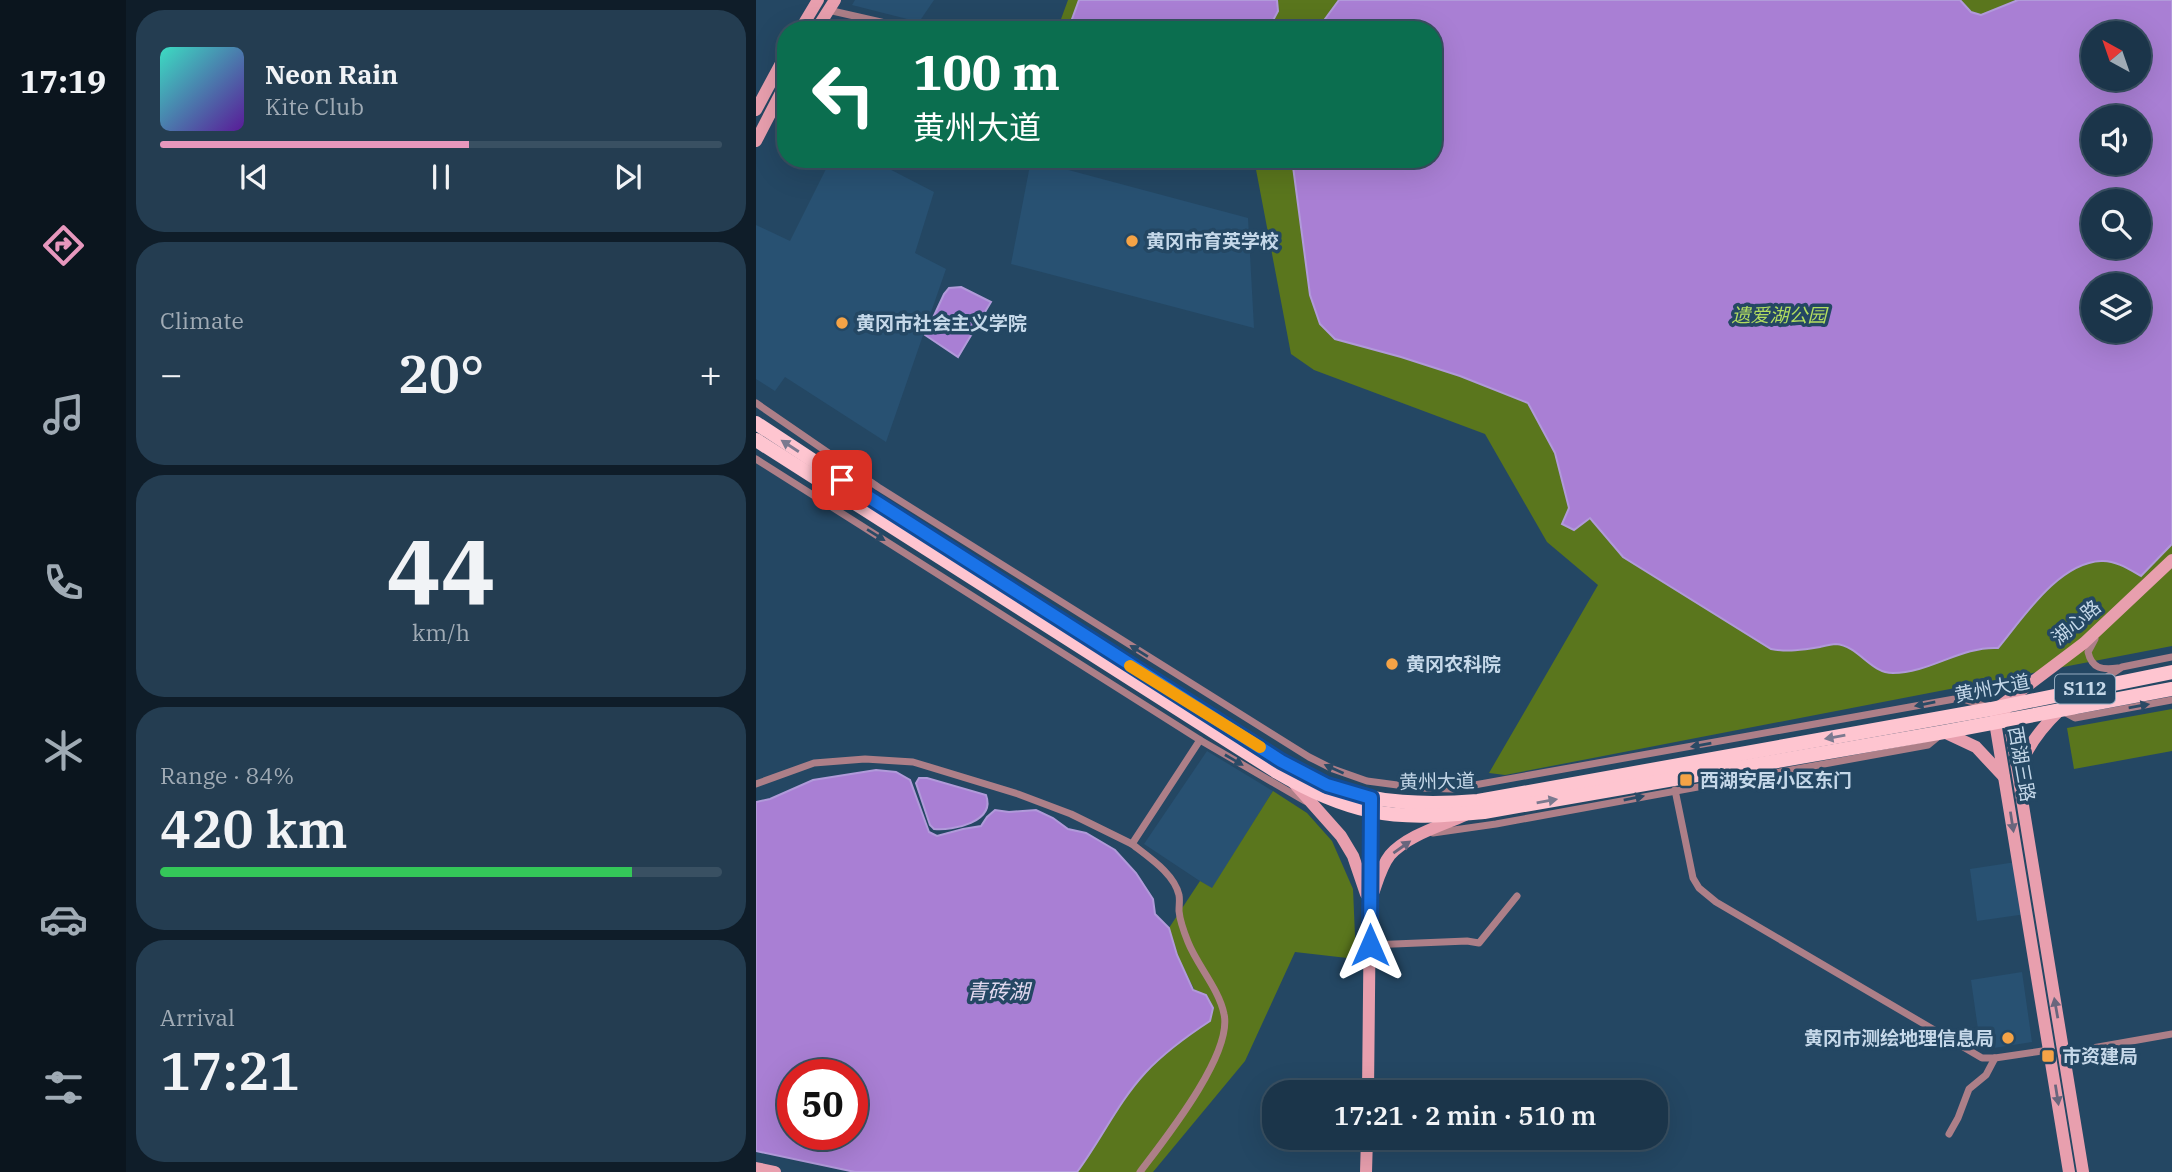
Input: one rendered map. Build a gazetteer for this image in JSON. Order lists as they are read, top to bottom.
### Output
{
  "streets": {
    "main road": [
      "湖心路",
      "黄州大道",
      "S112",
      "西湖三路"
    ]
  },
  "crossings": [
    ["湖心路", "黄州大道"],
    ["湖心路", "西湖三路"],
    ["黄州大道", "西湖三路"]
  ],
  "water": ["青砖湖"],
  "parks": ["遗爱湖公园"],
  "places": {
    "other": [
      "黄冈市育英学校",
      "黄冈市社会主义学院",
      "黄冈农科院",
      "黄冈市测绘地理信息局"
    ],
    "transit": ["西湖安居小区东门", "市资建局"]
  },
  "north": "top left",
  "page": {
    "tabs": "17:19",
    "turn": ["100 m", "黄州大道"],
    "song": ["Neon Rain", "Kite Club"],
    "tile": [
      "Climate",
      ["44", "km/h"],
      ["Range · 84%", "420 km"],
      ["Arrival", "17:21"]
    ],
    "heat": ["−", "20°", "+"],
    "limit": "50",
    "trip": "17:21 · 2 min · 510 m"
  }
}
